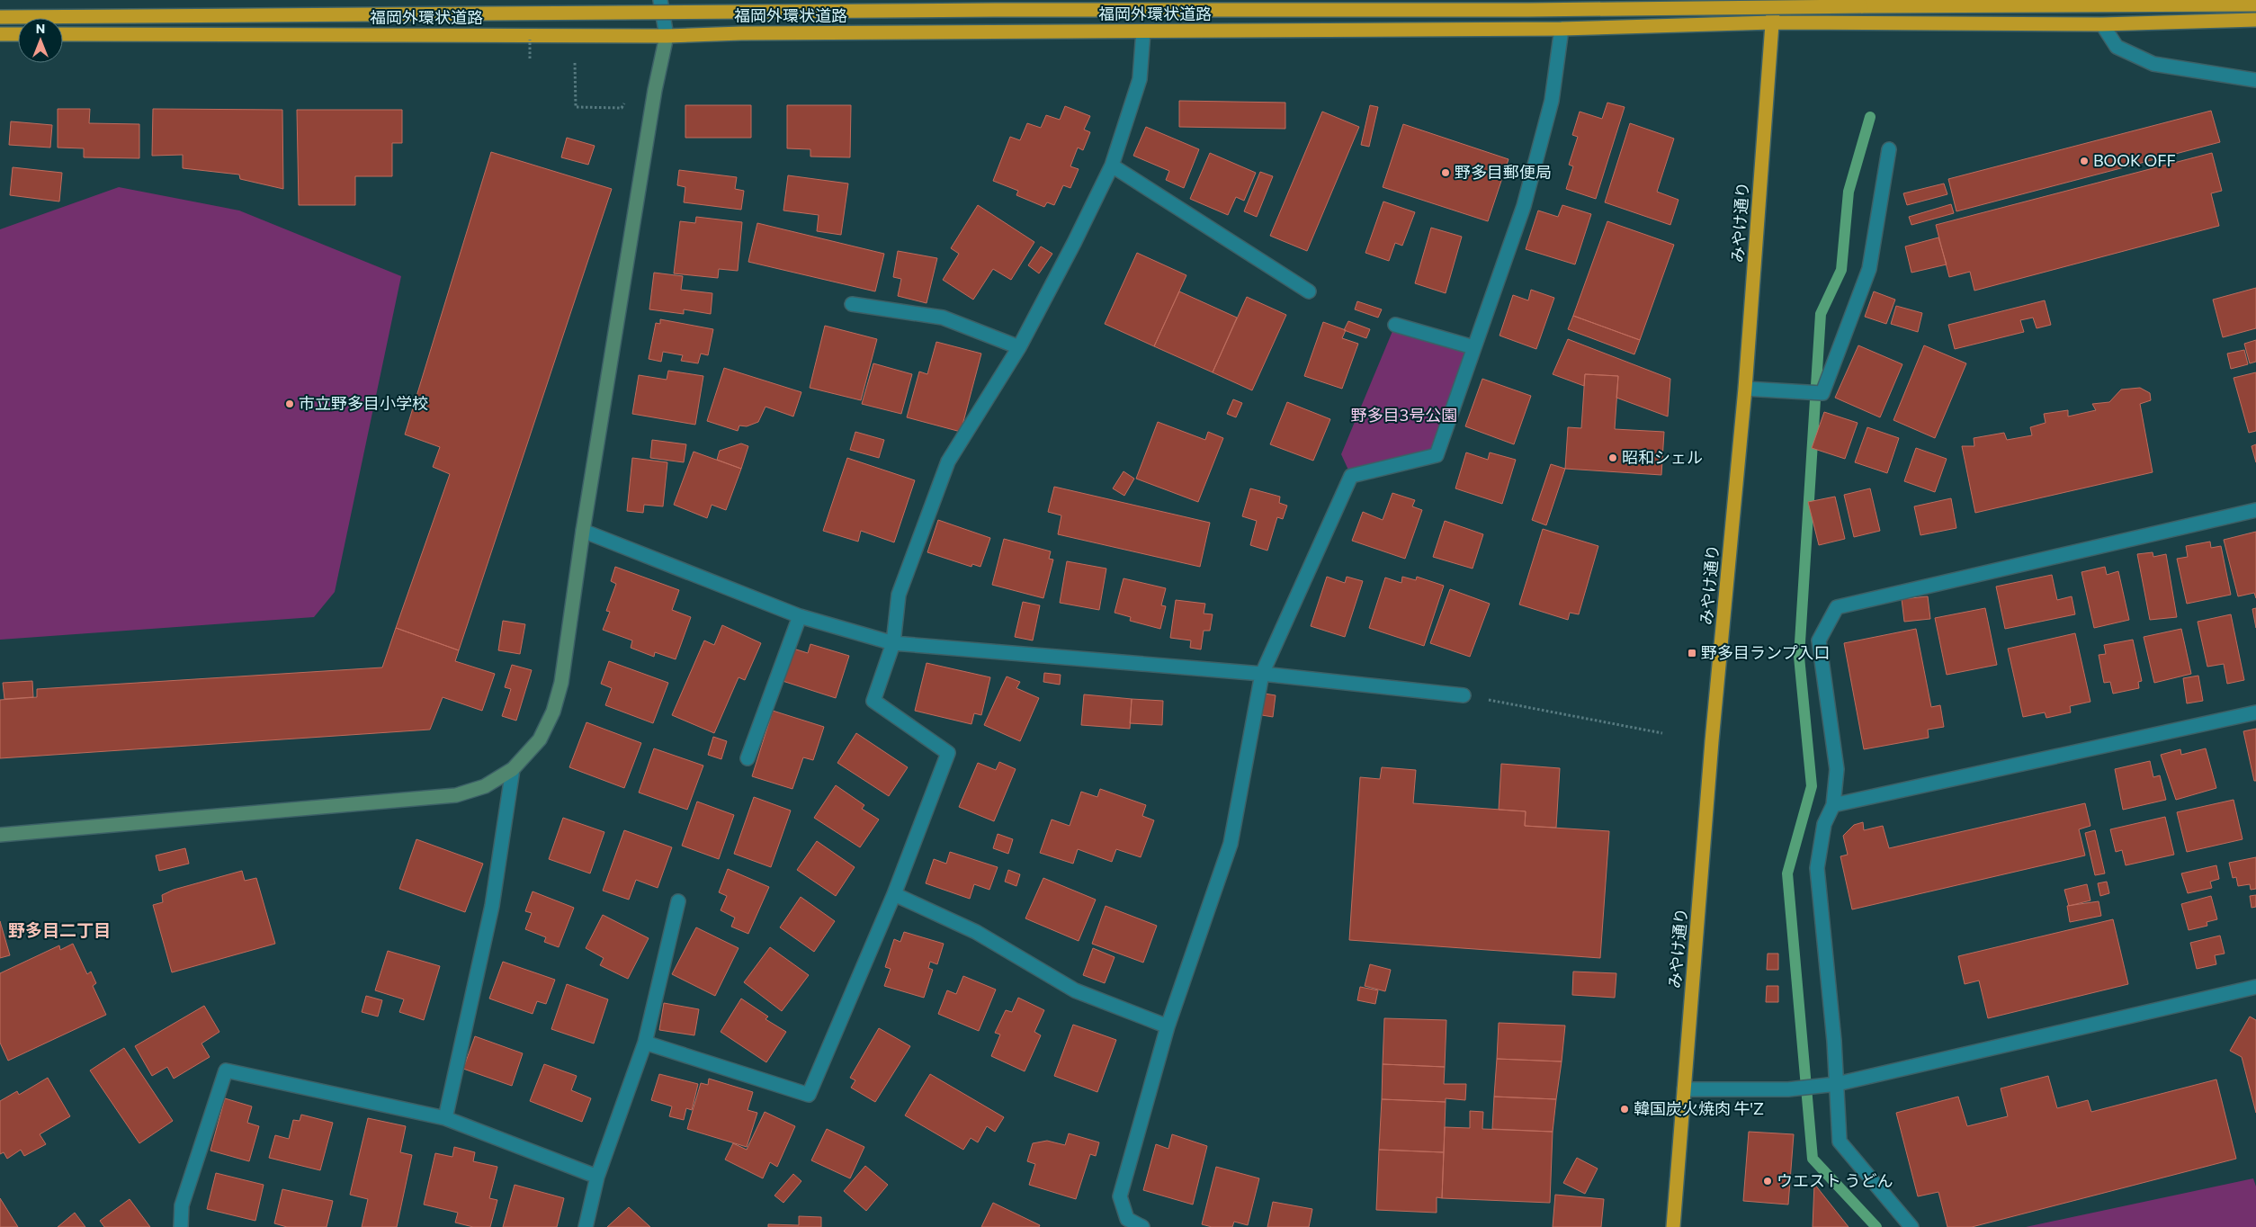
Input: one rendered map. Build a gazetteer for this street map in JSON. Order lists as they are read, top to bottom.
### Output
{
  "streets": {
    "highway": ["福岡外環状道路", "みやけ通り"]
  },
  "crossings": [
    ["福岡外環状道路", "みやけ通り"]
  ],
  "districts": ["野多目二丁目"],
  "parks": ["野多目3号公園"],
  "places": {
    "other": [
      "BOOK OFF",
      "野多目郵便局",
      "市立野多目小学校",
      "昭和シェル",
      "韓国炭火焼肉 牛'Z",
      "ウエスト うどん"
    ],
    "transit": ["野多目ランプ入口"]
  },
  "north": "top"
}
